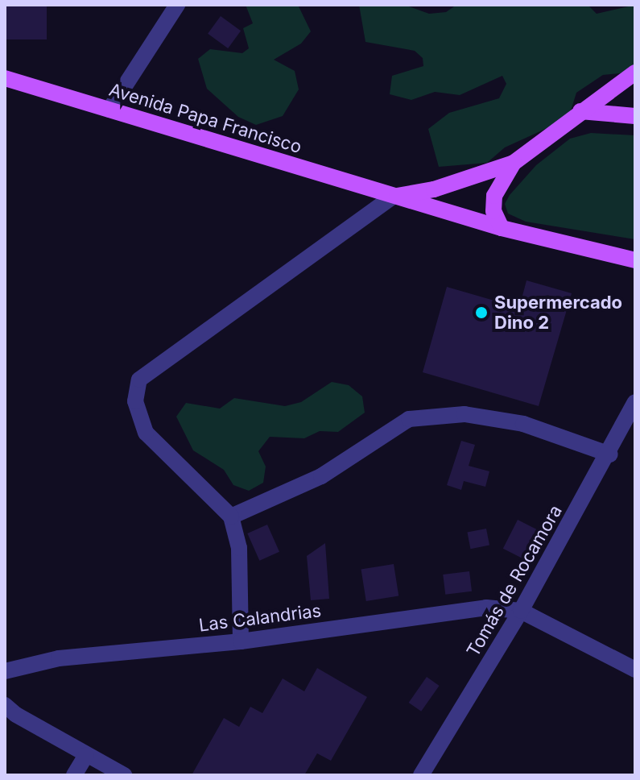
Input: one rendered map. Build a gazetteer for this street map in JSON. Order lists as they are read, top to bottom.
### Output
{
  "streets": {
    "main road": ["Avenida Papa Francisco"],
    "street": ["Tomás de Rocamora", "Las Calandrias"]
  },
  "crossings": [
    ["Tomás de Rocamora", "Las Calandrias"]
  ],
  "places": ["Supermercado Dino 2"]
}
